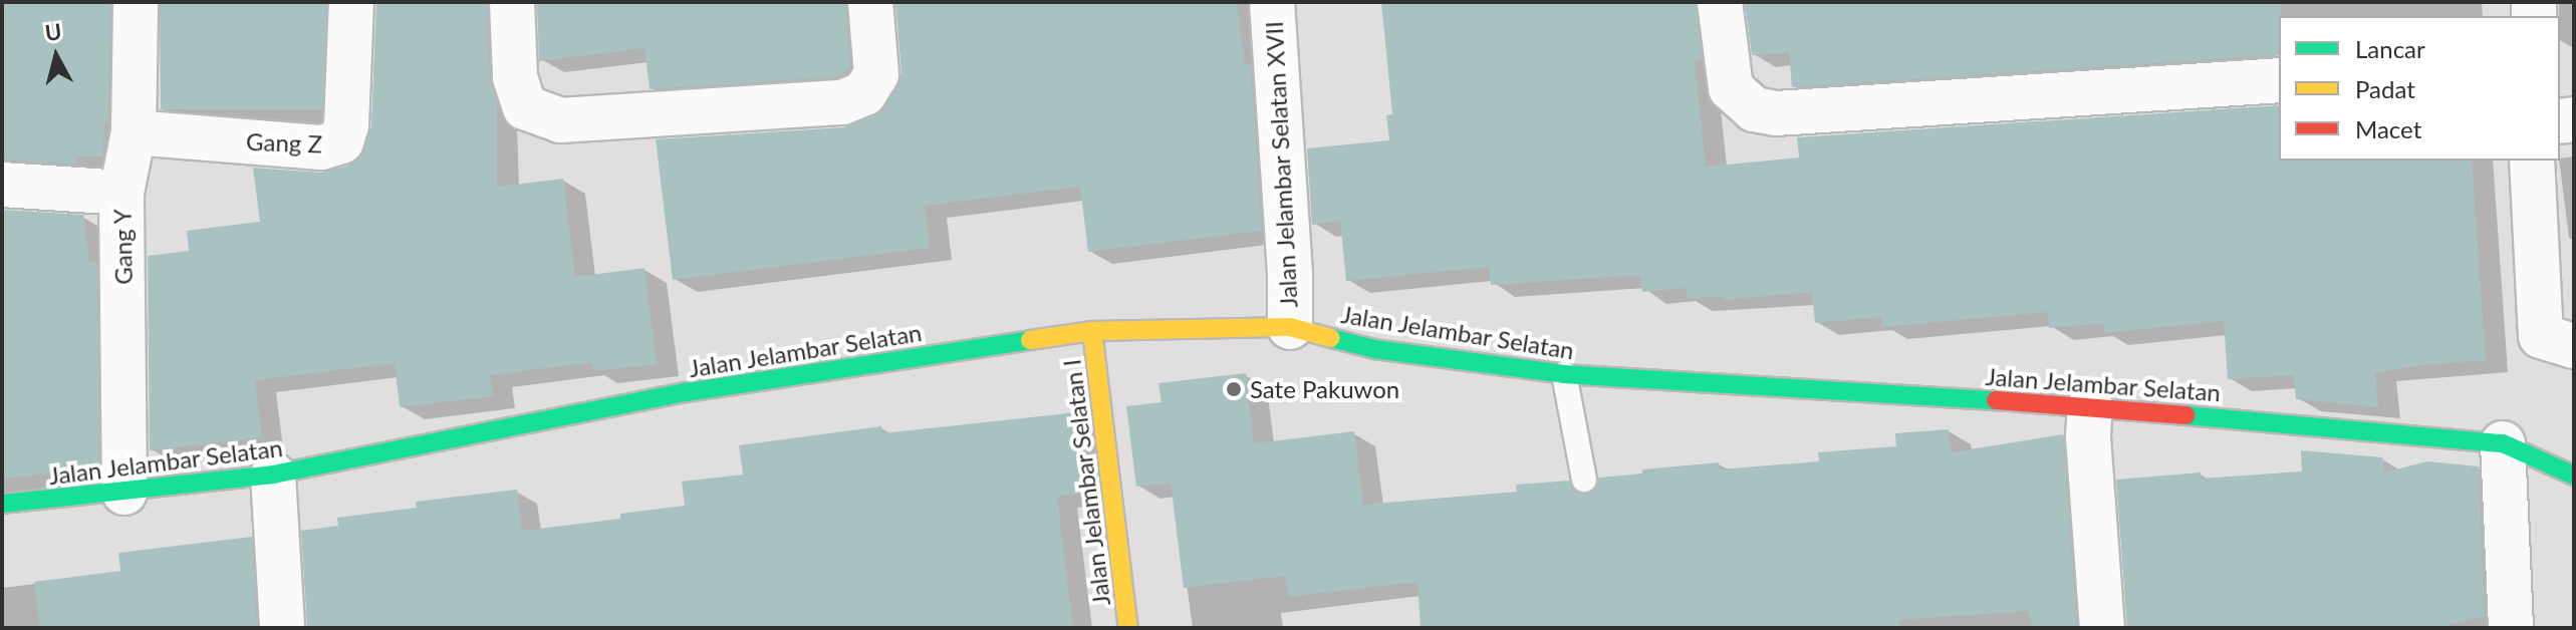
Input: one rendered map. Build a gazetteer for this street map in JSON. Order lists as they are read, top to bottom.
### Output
{
  "streets": {
    "street": [
      "Gang Z",
      "Jalan Jelambar Selatan XVII",
      "Gang Y",
      "Jalan Jelambar Selatan",
      "Jalan Jelambar Selatan I"
    ]
  },
  "crossings": [
    ["Gang Z", "Gang Y"],
    ["Jalan Jelambar Selatan XVII", "Jalan Jelambar Selatan"],
    ["Gang Y", "Jalan Jelambar Selatan"],
    ["Jalan Jelambar Selatan", "Jalan Jelambar Selatan I"]
  ],
  "places": ["Sate Pakuwon"],
  "legend": ["Lancar", "Padat", "Macet"],
  "north": "top"
}
